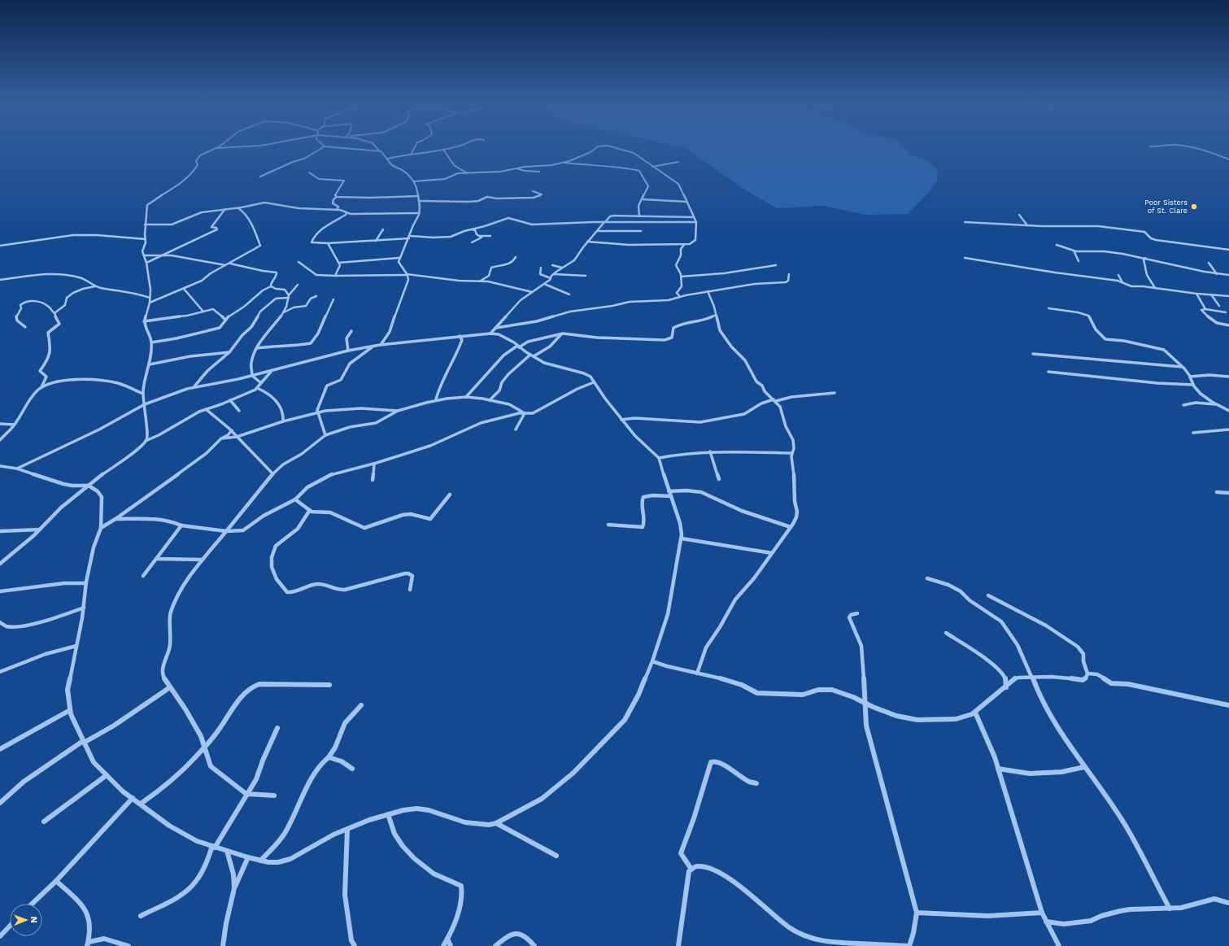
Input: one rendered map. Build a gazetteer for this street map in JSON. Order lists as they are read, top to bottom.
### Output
{
  "places": ["Poor Sisters of St. Clare"],
  "north": "right"
}
